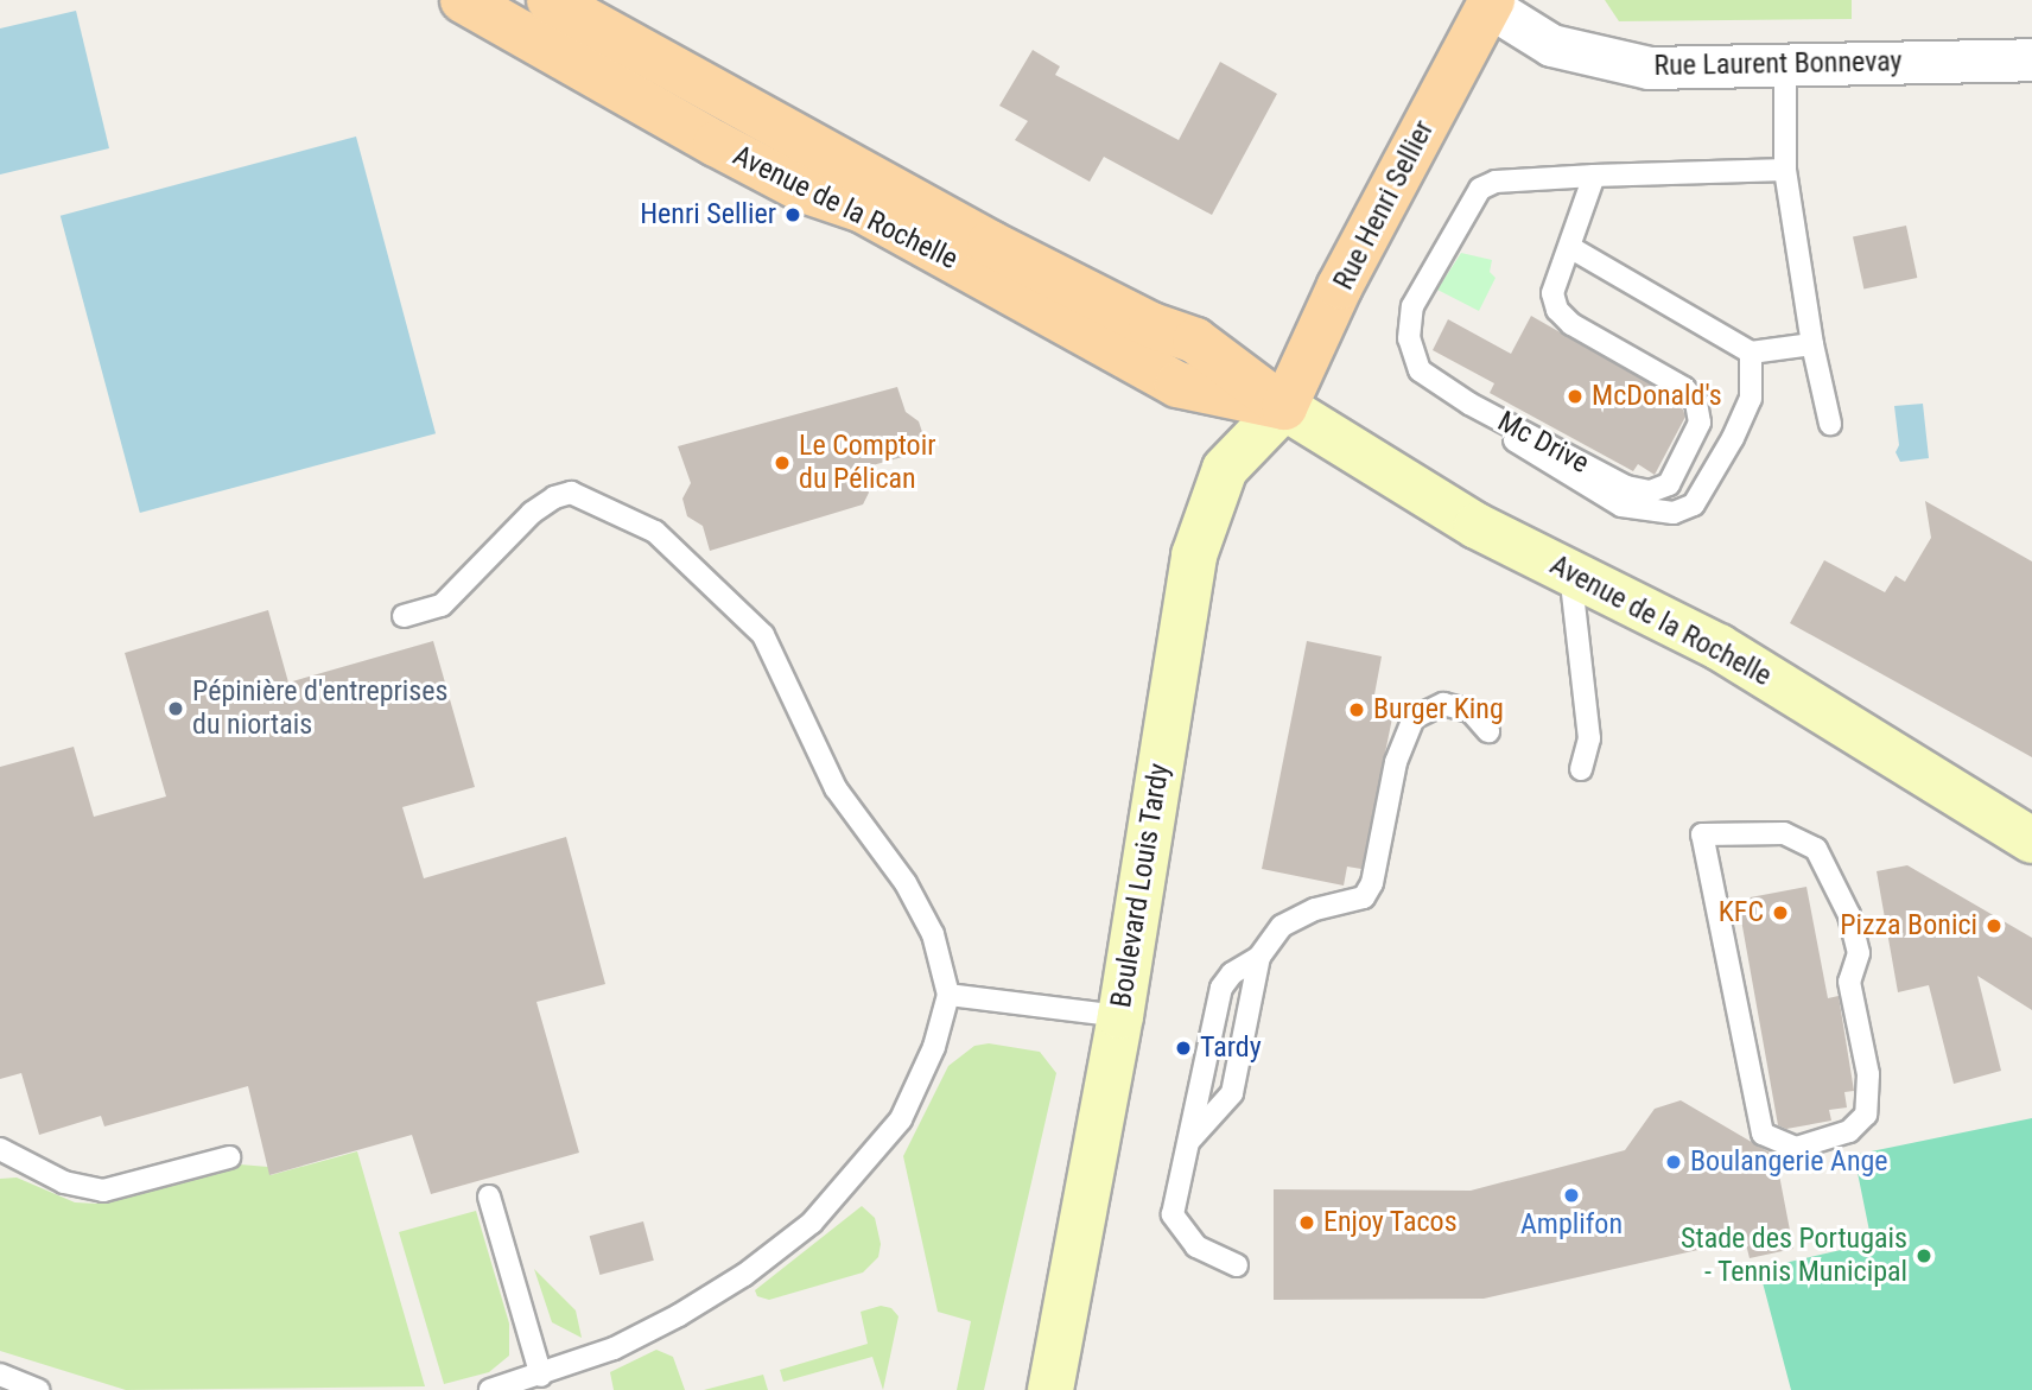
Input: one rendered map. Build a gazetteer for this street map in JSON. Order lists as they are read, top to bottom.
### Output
{
  "streets": {
    "main road": ["Rue Henri Sellier", "Avenue de la Rochelle"],
    "street": ["Rue Laurent Bonnevay", "Boulevard Louis Tardy"],
    "lane": ["Mc Drive"]
  },
  "crossings": [
    ["Rue Laurent Bonnevay", "Rue Henri Sellier"],
    ["Rue Henri Sellier", "Avenue de la Rochelle"],
    ["Rue Henri Sellier", "Boulevard Louis Tardy"],
    ["Avenue de la Rochelle", "Boulevard Louis Tardy"]
  ],
  "places": [
    "Henri Sellier",
    "McDonald's",
    "Le Comptoir du Pélican",
    "Pépinière d'entreprises du niortais",
    "Burger King",
    "KFC",
    "Pizza Bonici",
    "Tardy",
    "Boulangerie Ange",
    "Amplifon",
    "Enjoy Tacos",
    "Stade des Portugais - Tennis Municipal"
  ]
}
